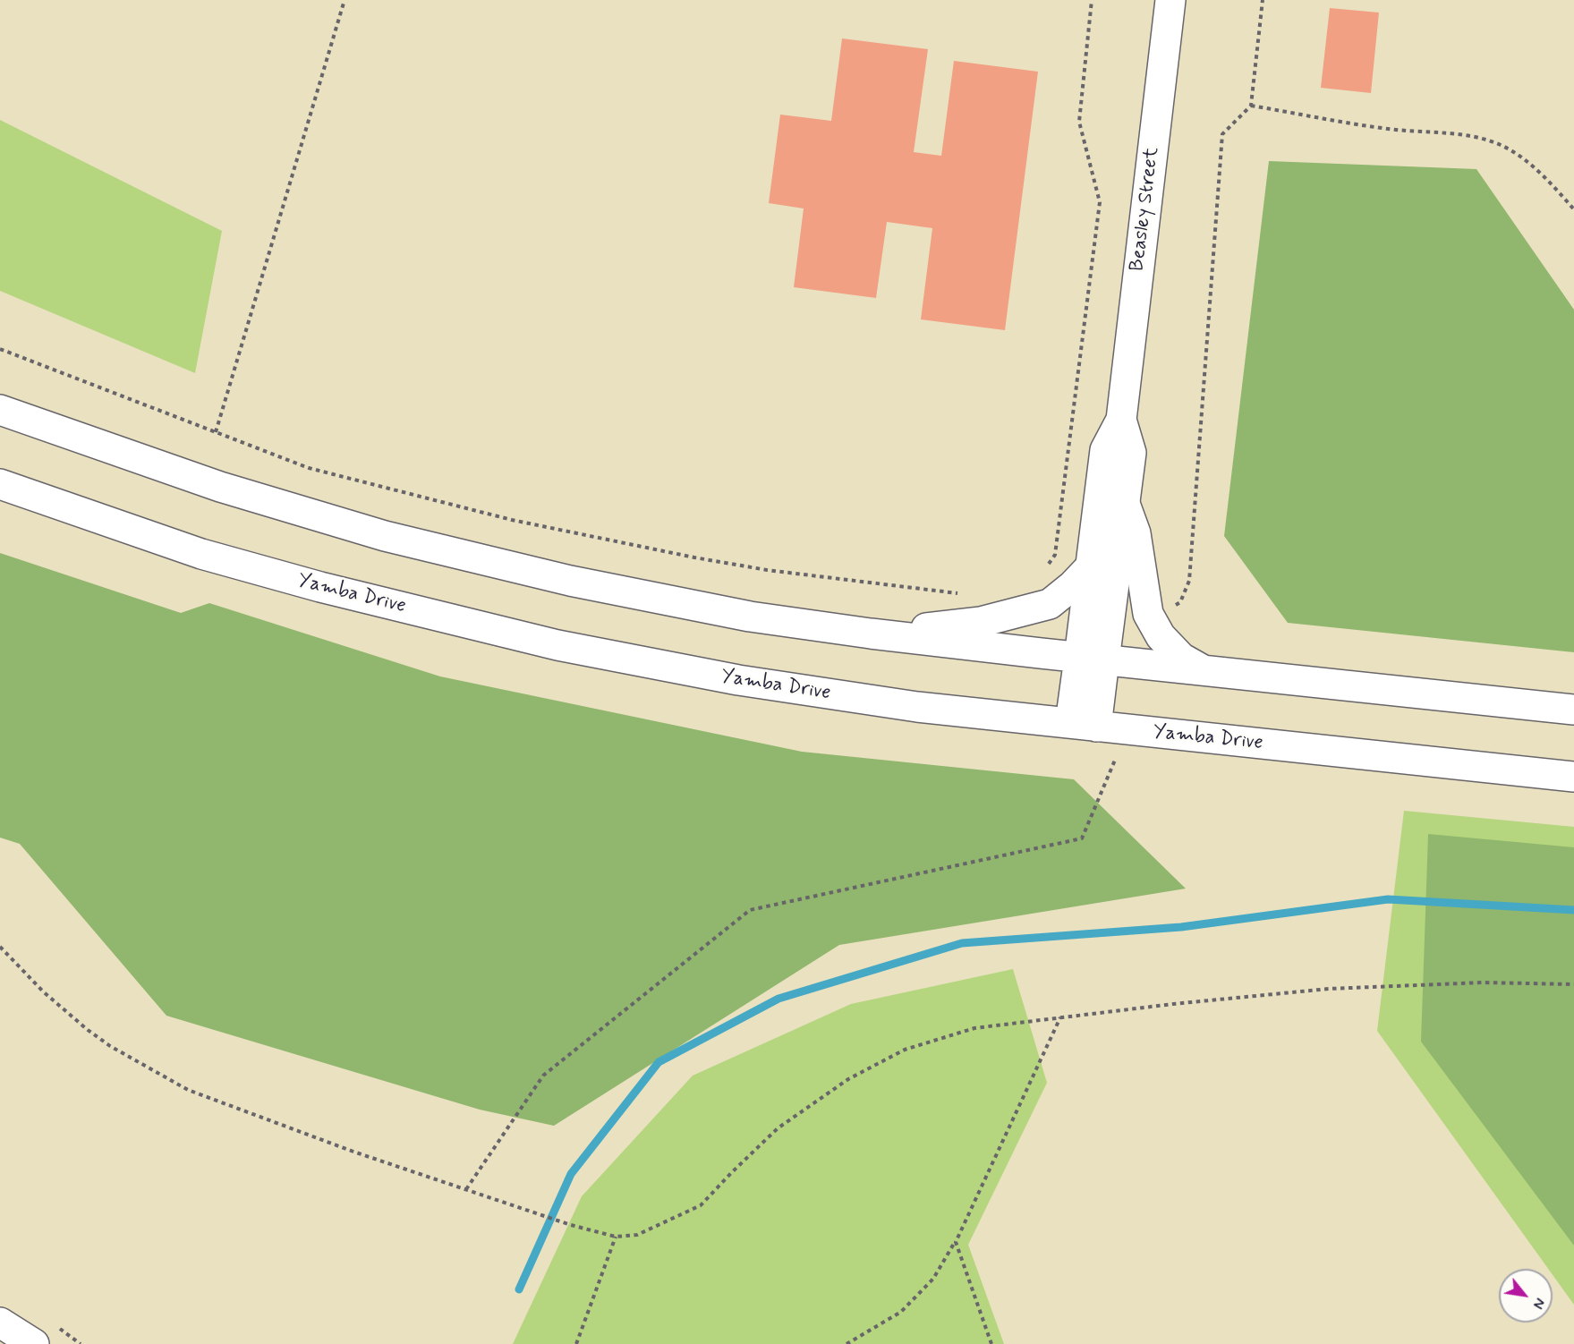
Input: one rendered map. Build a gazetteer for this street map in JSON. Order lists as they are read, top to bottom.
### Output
{
  "streets": {
    "main road": ["Beasley Street", "Yamba Drive"]
  },
  "north": "bottom right"
}
